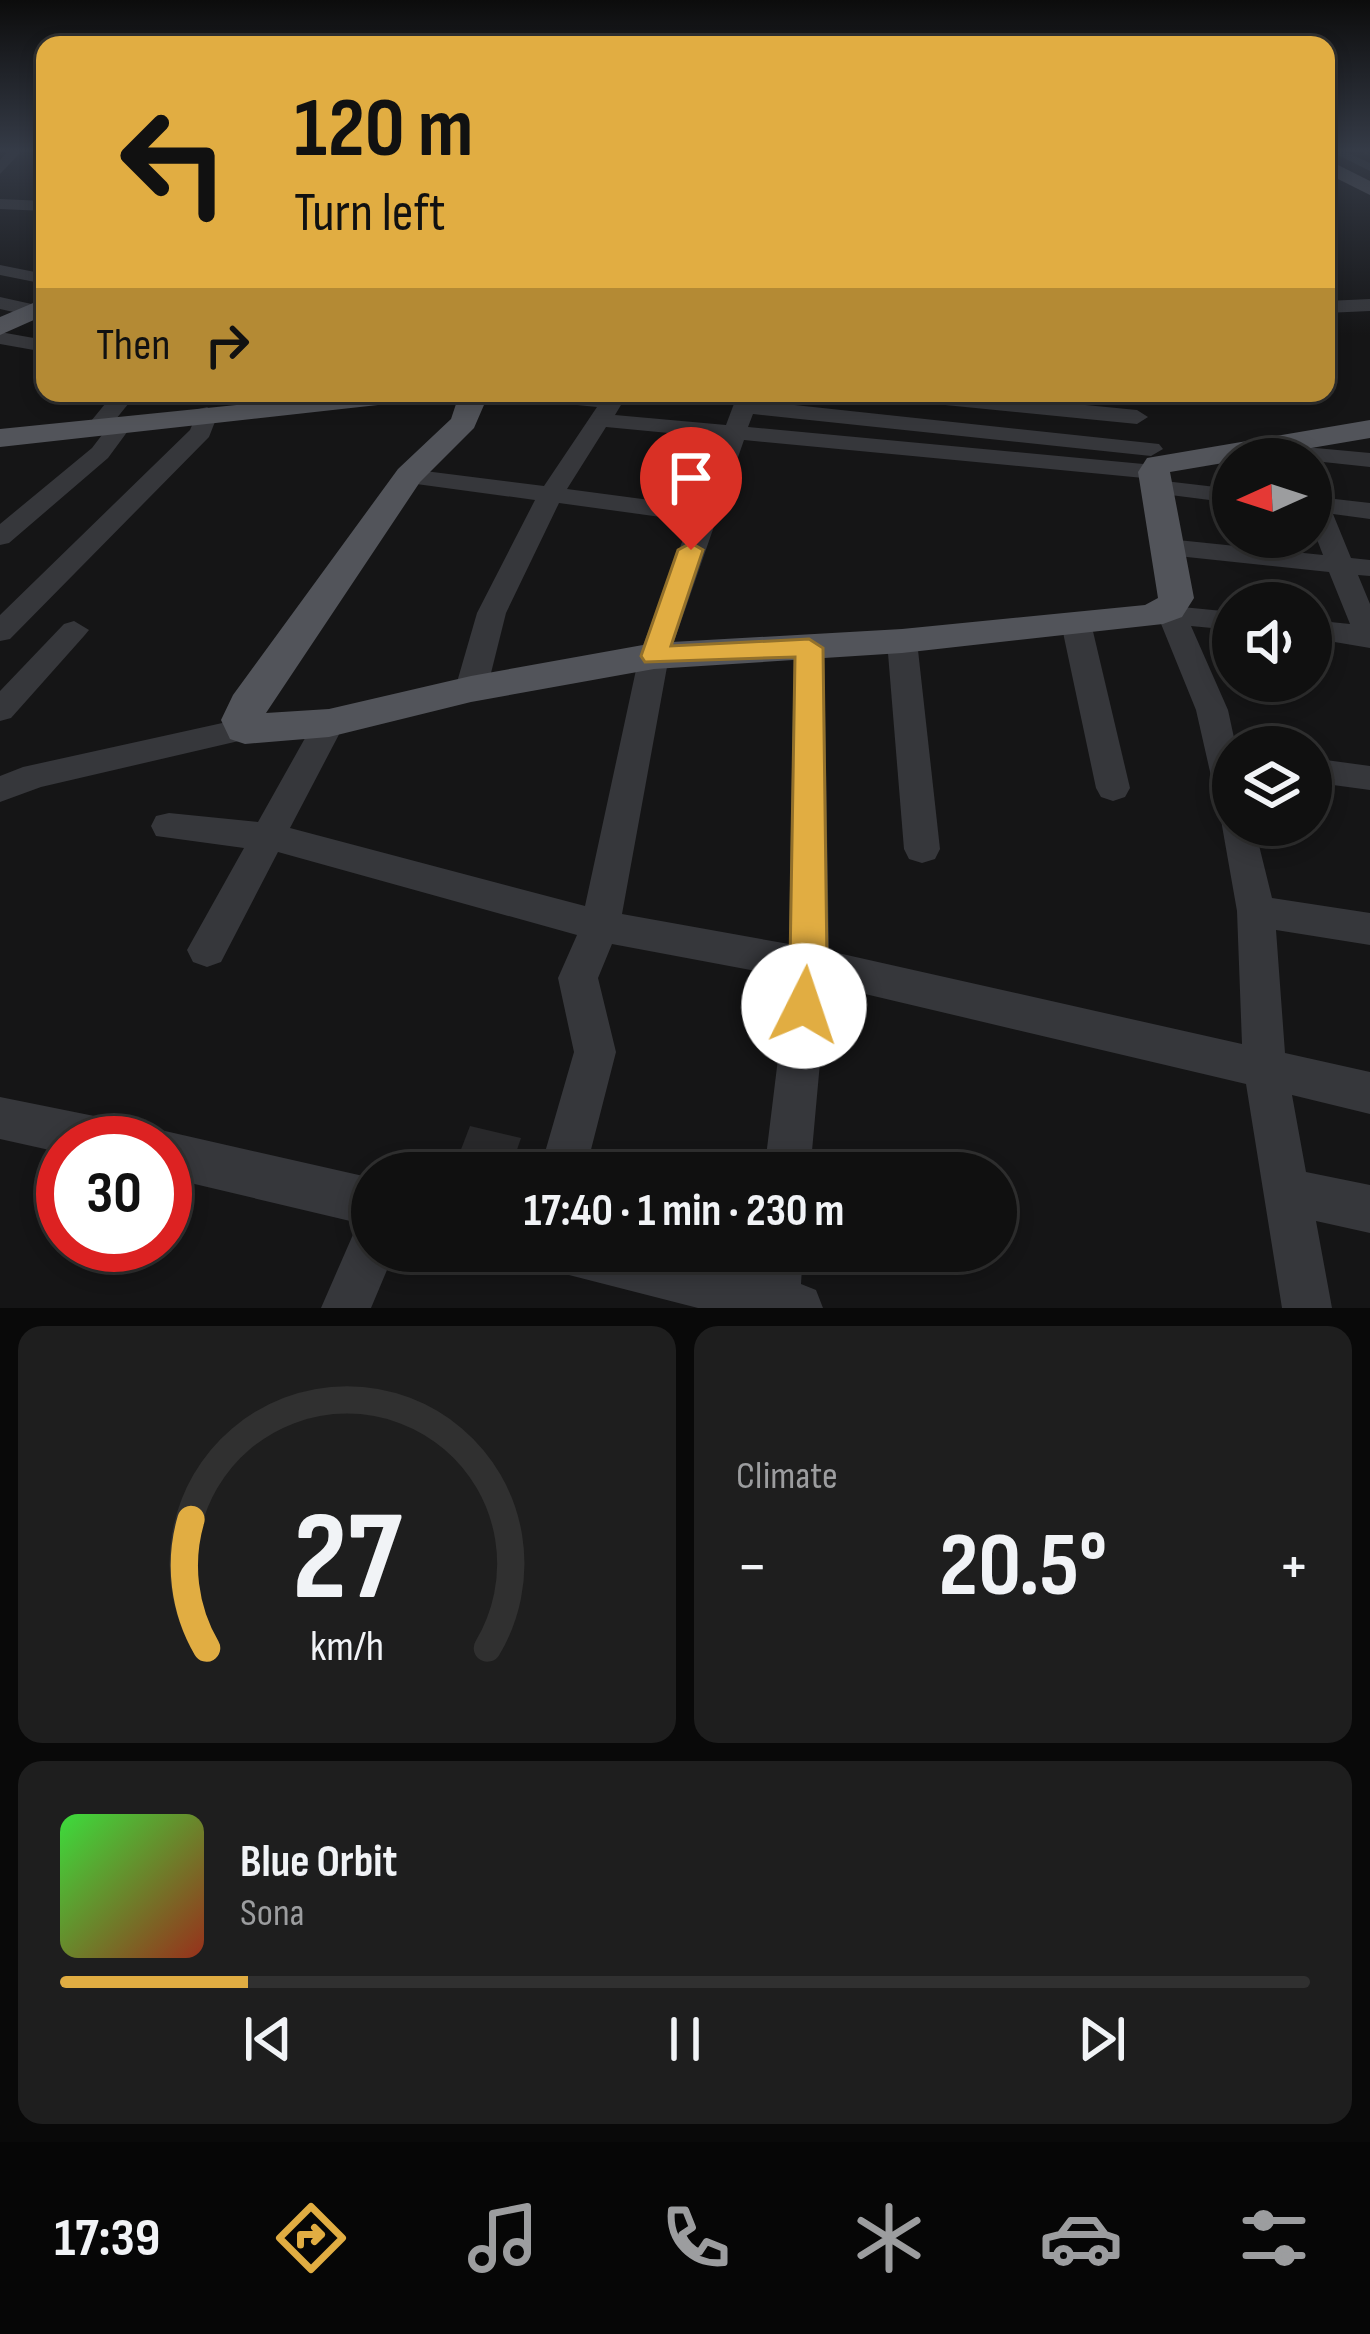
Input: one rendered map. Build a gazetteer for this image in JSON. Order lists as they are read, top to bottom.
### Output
{
  "north": "left",
  "page": {
    "turn": ["120 m", "Turn left"],
    "then": "Then",
    "limit": "30",
    "trip": "17:40 · 1 min · 230 m",
    "tile": "Climate",
    "heat": ["−", "20.5°", "+"],
    "song": ["Blue Orbit", "Sona"],
    "tabs": "17:39",
    "gauge": ["27", "km/h"]
  }
}
